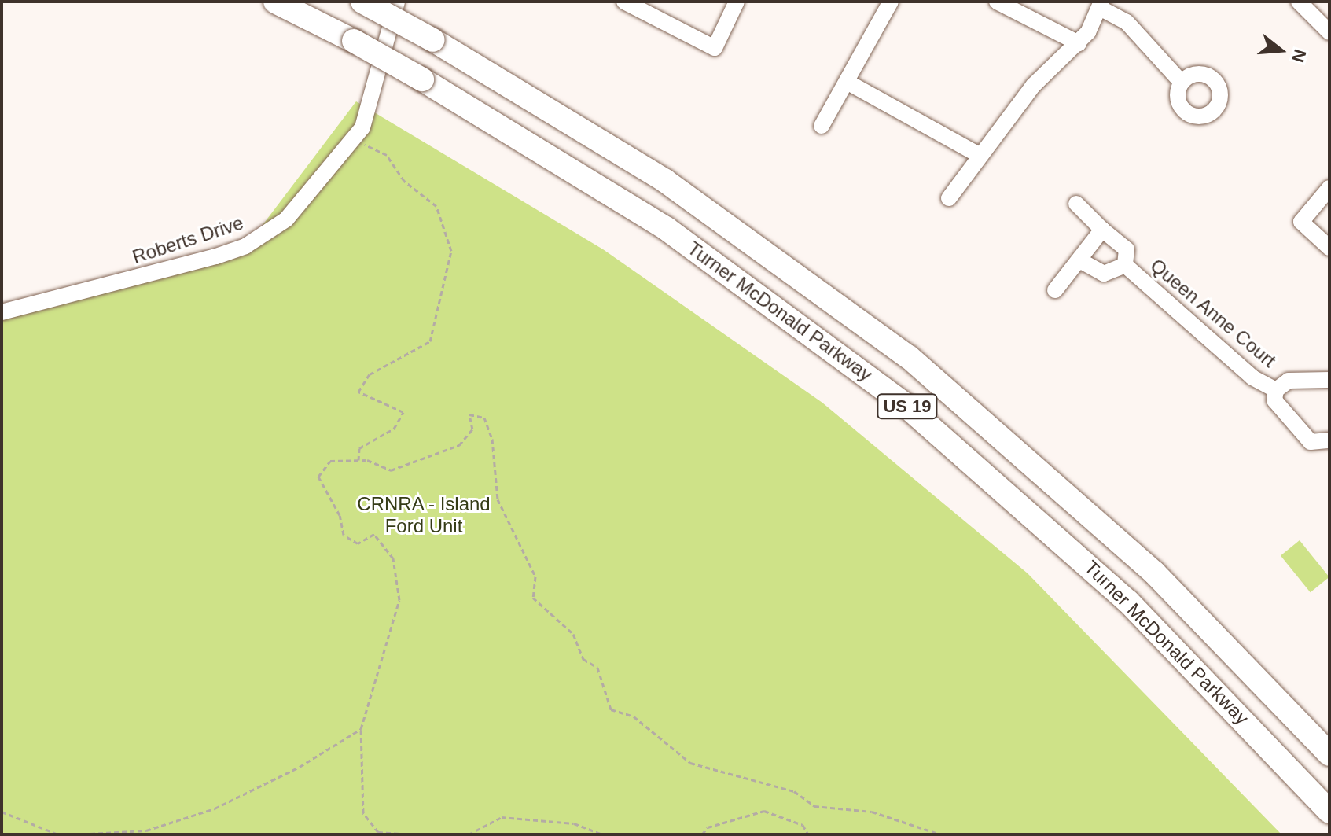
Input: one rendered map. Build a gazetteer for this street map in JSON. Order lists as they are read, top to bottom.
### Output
{
  "streets": {
    "highway": ["Turner McDonald Parkway", "US 19"],
    "street": ["Roberts Drive", "Queen Anne Court"]
  },
  "parks": ["CRNRA - Island Ford Unit"],
  "north": "right"
}
